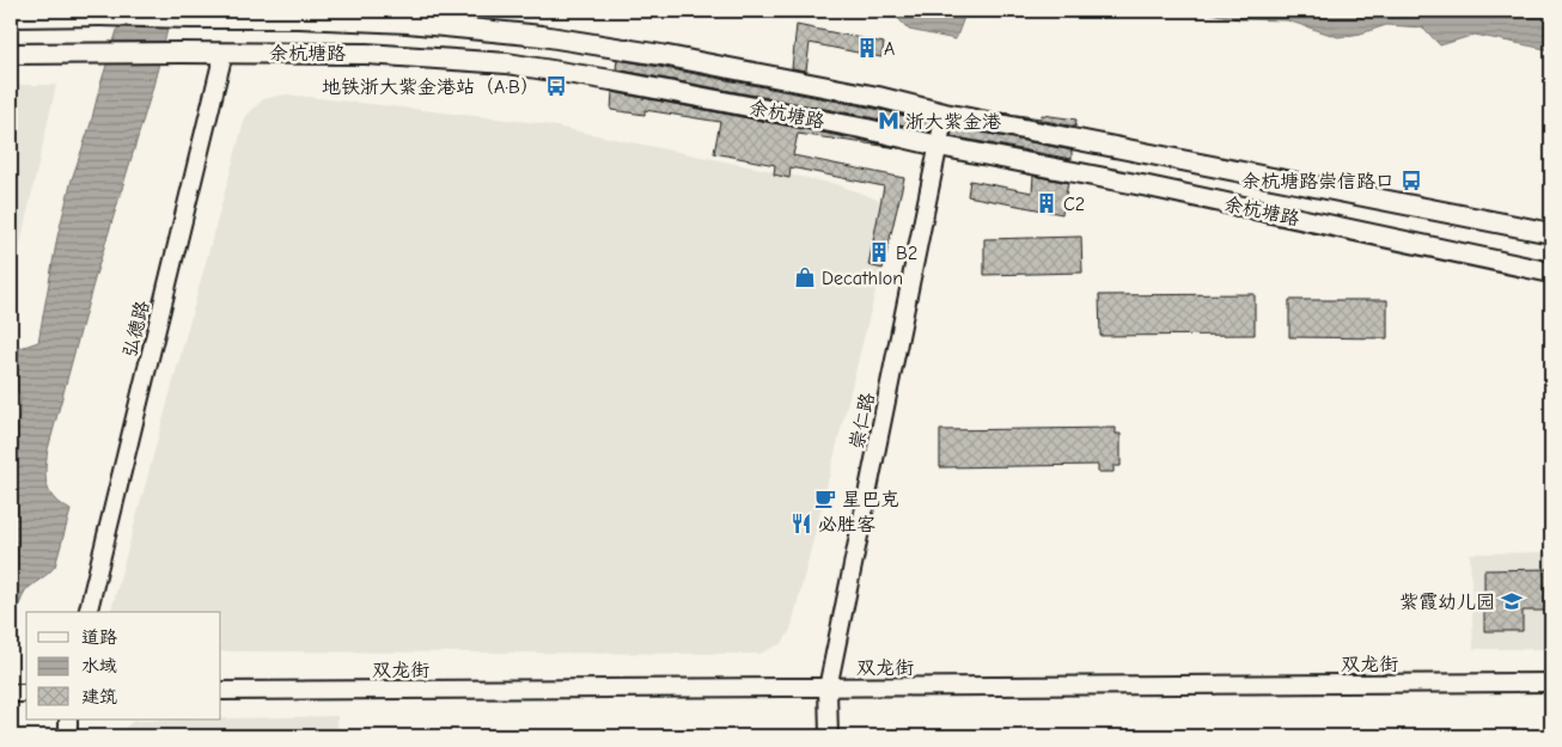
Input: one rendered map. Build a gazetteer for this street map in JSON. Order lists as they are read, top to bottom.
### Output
{
  "streets": {
    "main road": ["余杭塘路"],
    "street": ["弘德路", "崇仁路", "双龙街"]
  },
  "crossings": [
    ["余杭塘路", "弘德路"],
    ["余杭塘路", "崇仁路"],
    ["崇仁路", "双龙街"]
  ],
  "places": {
    "building": ["A", "C2", "B2"],
    "bus stop": ["地铁浙大紫金港站（A·B）", "余杭塘路崇信路口"],
    "metro station": ["浙大紫金港"],
    "shop": ["Decathlon"],
    "cafe": ["星巴克"],
    "restaurant": ["必胜客"],
    "school or university": ["紫霞幼儿园"]
  },
  "legend": ["道路", "水域", "建筑"]
}
